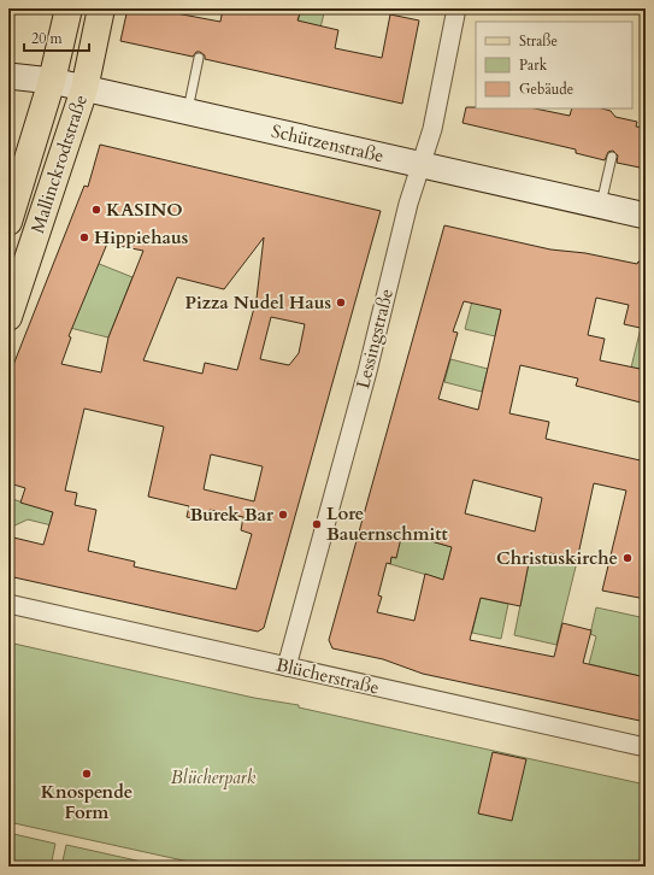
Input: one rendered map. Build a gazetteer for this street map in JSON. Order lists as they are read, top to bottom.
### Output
{
  "streets": {
    "main road": ["Mallinckrodtstraße"],
    "street": ["Schützenstraße", "Lessingstraße", "Blücherstraße"]
  },
  "crossings": [
    ["Schützenstraße", "Mallinckrodtstraße"],
    ["Schützenstraße", "Lessingstraße"],
    ["Lessingstraße", "Blücherstraße"]
  ],
  "parks": ["Blücherpark"],
  "places": [
    "KASINO",
    "Hippiehaus",
    "Pizza Nudel Haus",
    "Burek Bar",
    "Lore Bauernschmitt",
    "Christuskirche",
    "Knospende Form"
  ],
  "legend": ["Straße", "Park", "Gebäude"],
  "scale_bar": "20 m"
}
